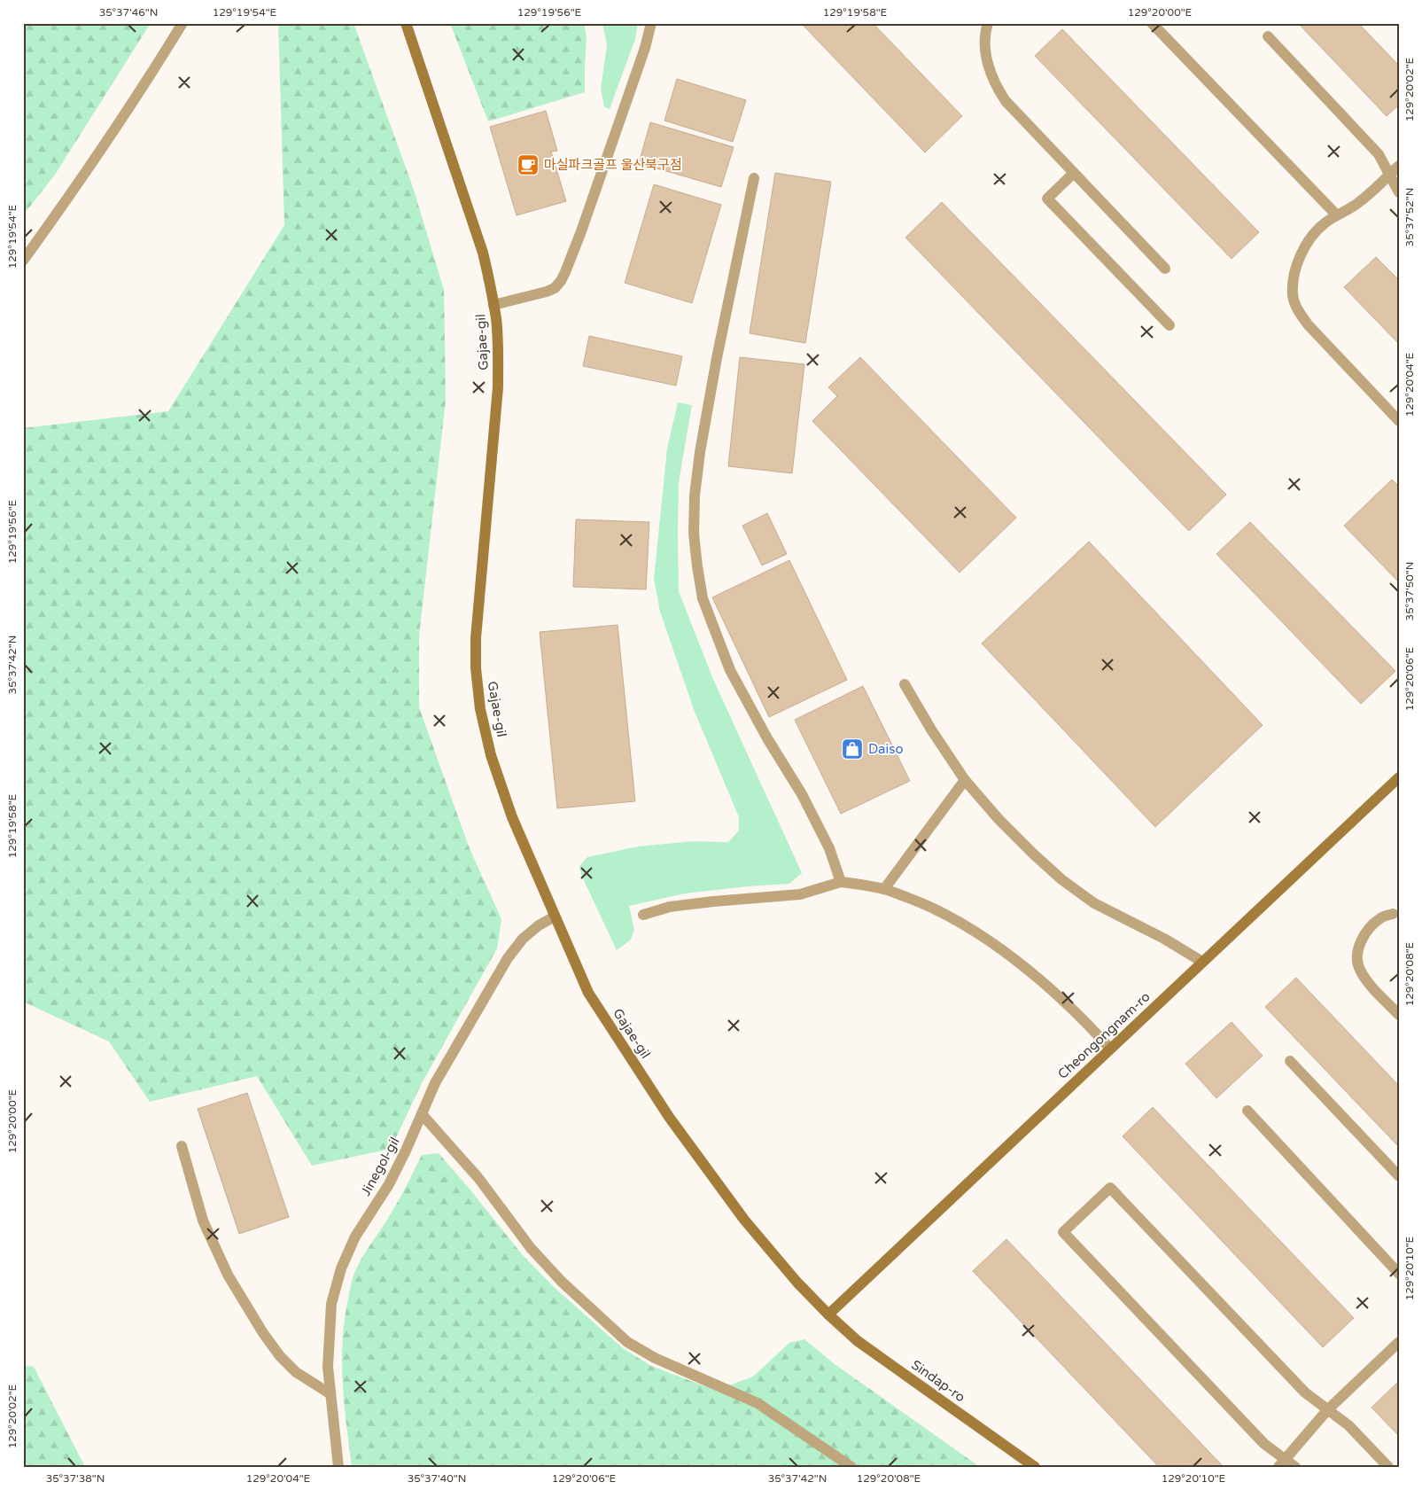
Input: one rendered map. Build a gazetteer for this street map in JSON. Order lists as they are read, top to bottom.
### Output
{
  "streets": {
    "street": [
      "Gajae-gil",
      "Cheongongnam-ro",
      "Jinegol-gil",
      "Sindap-ro"
    ]
  },
  "crossings": [
    ["Gajae-gil", "Cheongongnam-ro"],
    ["Gajae-gil", "Jinegol-gil"],
    ["Gajae-gil", "Sindap-ro"],
    ["Cheongongnam-ro", "Sindap-ro"]
  ],
  "places": {
    "cafe": ["마실파크골프 울산북구점"],
    "shop": ["Daiso"]
  },
  "coordinates": [
    "35°37'46\"N",
    "129°19'54\"E",
    "129°19'56\"E",
    "129°19'58\"E",
    "129°20'00\"E",
    "129°20'02\"E",
    "35°37'52\"N",
    "129°20'04\"E",
    "35°37'50\"N",
    "35°37'42\"N",
    "129°20'06\"E",
    "129°20'08\"E",
    "129°20'10\"E",
    "35°37'38\"N",
    "35°37'40\"N"
  ]
}
